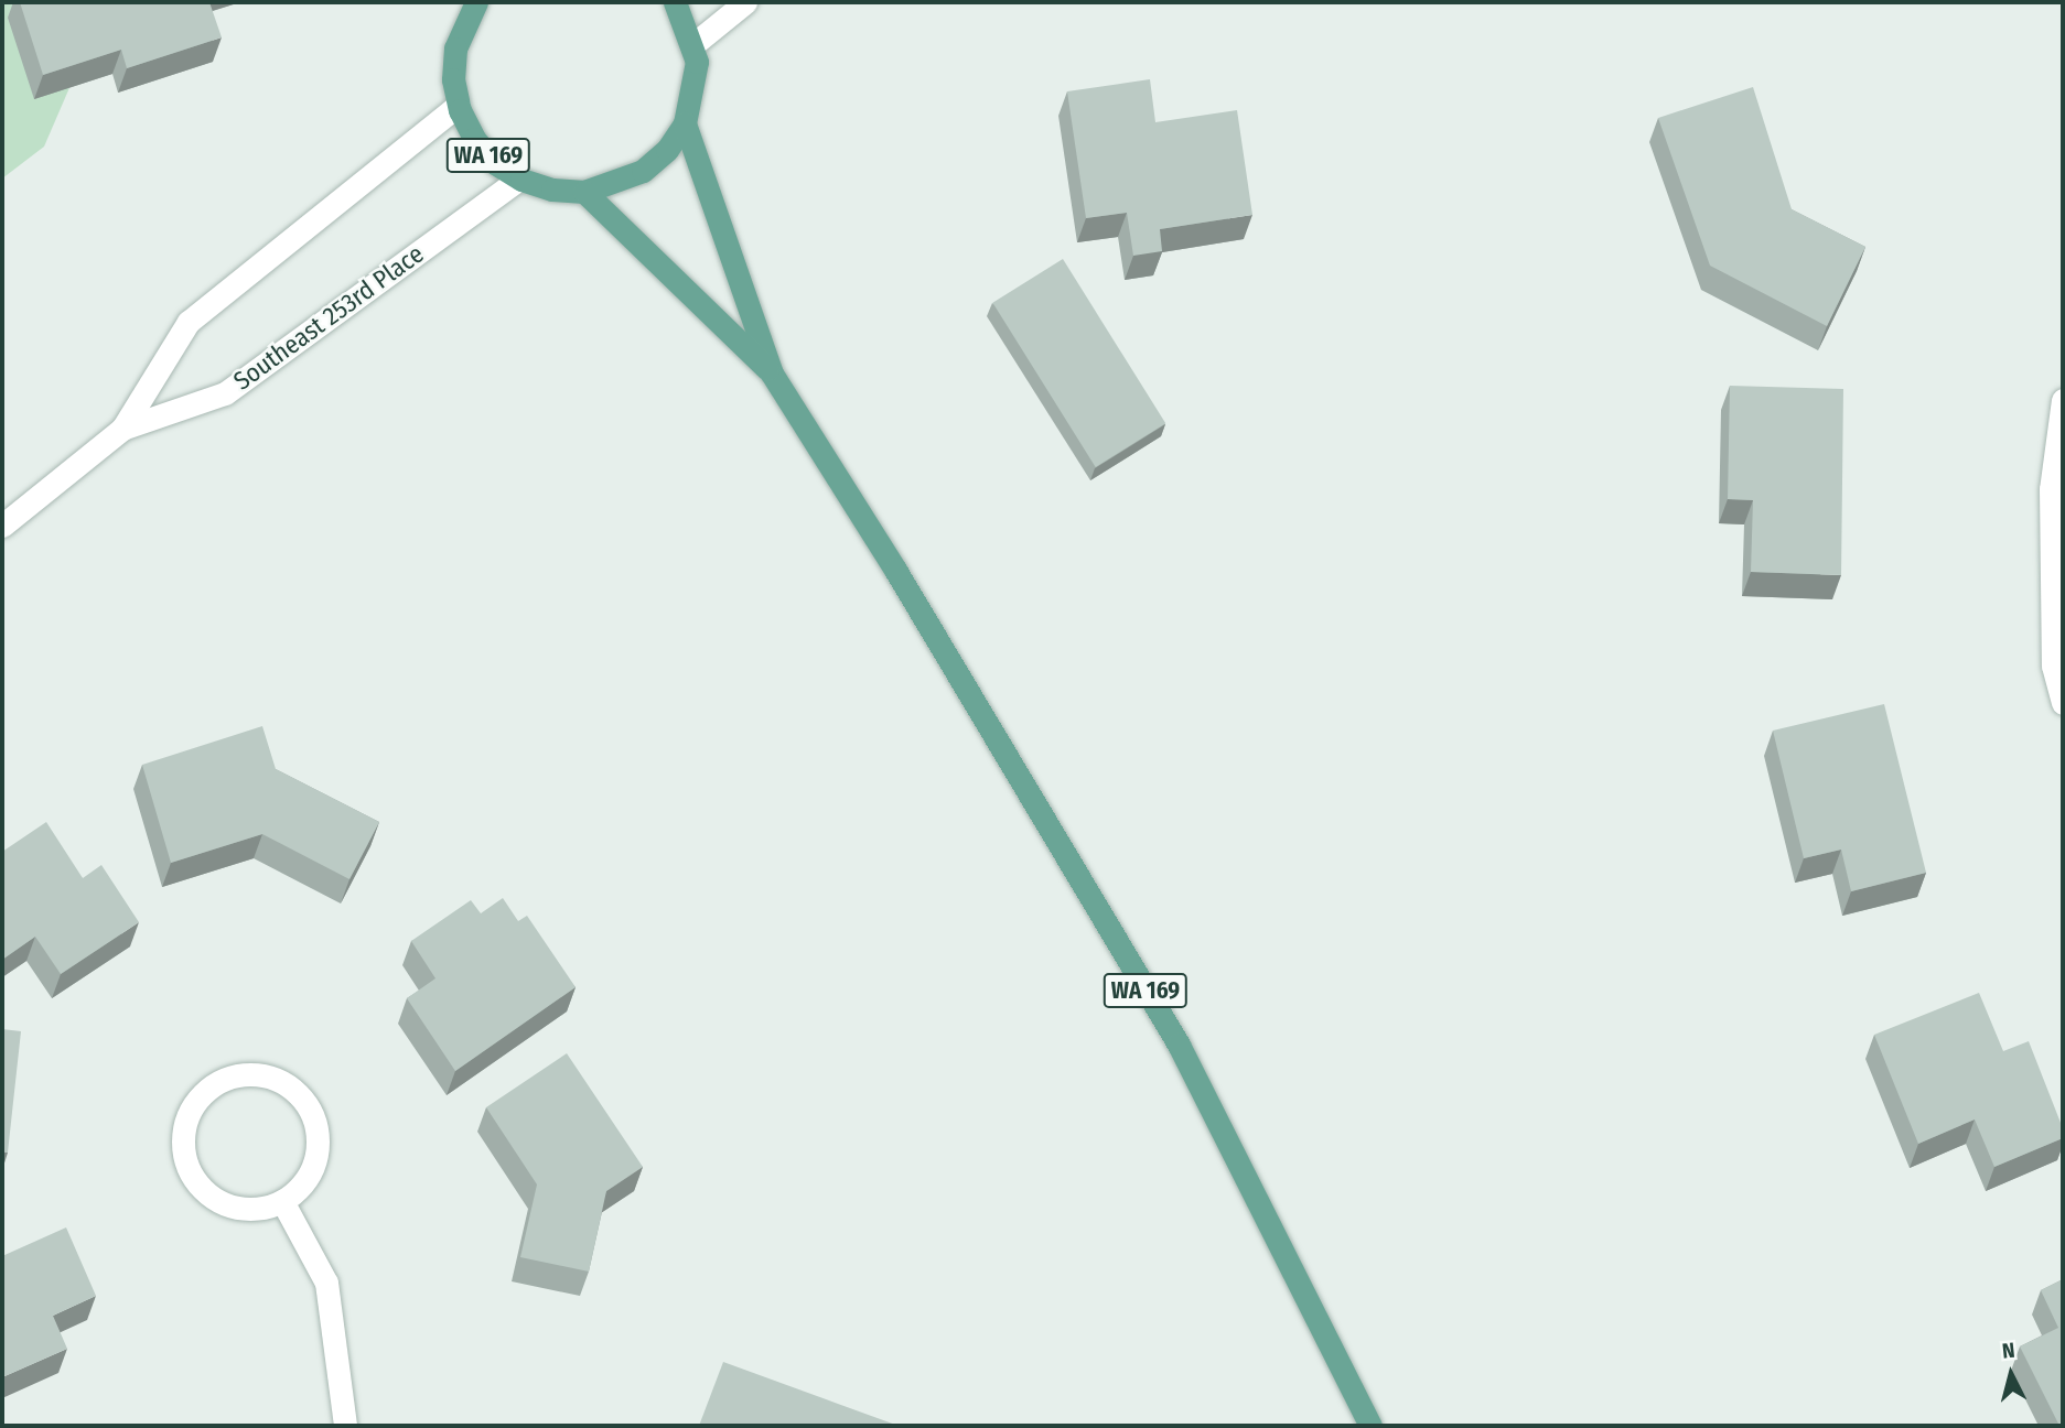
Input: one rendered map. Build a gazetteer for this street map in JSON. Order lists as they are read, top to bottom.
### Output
{
  "streets": {
    "main road": ["WA 169"],
    "street": ["Southeast 253rd Place"]
  },
  "crossings": [
    ["WA 169", "Southeast 253rd Place"]
  ],
  "north": "top"
}
